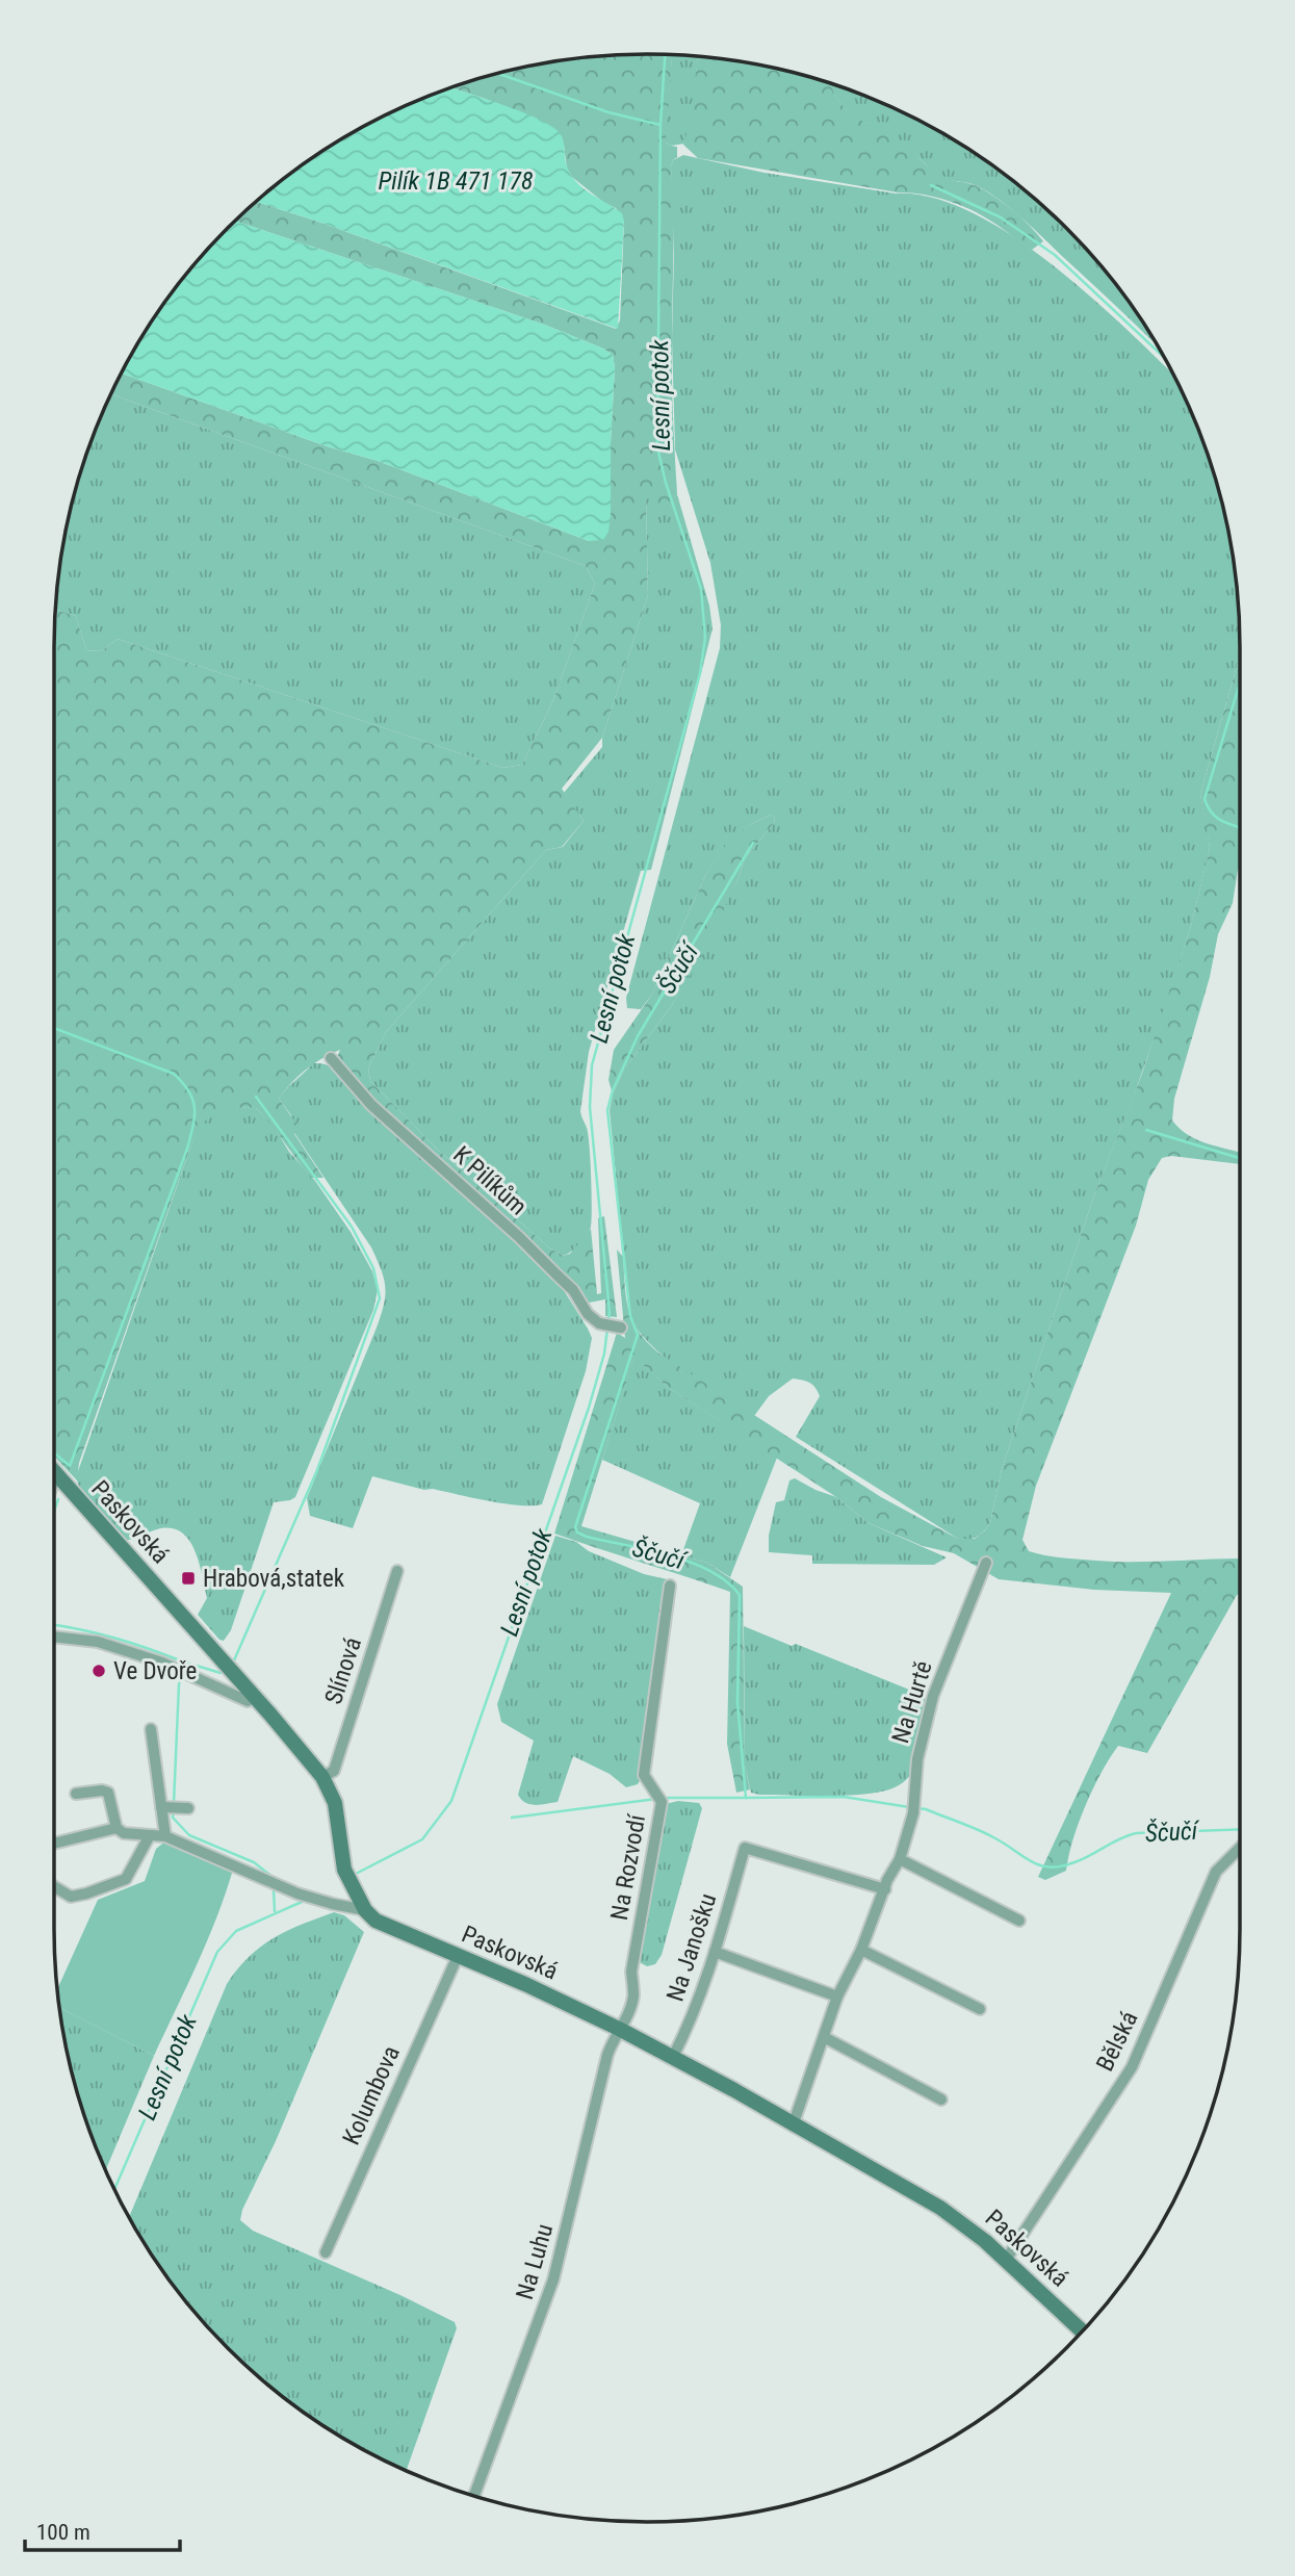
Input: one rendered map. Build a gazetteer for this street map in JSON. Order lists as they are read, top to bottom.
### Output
{
  "streets": {
    "street": [
      "K Pilíkům",
      "Paskovská",
      "Slínová",
      "Na Hurtě",
      "Na Rozvodí",
      "Na Janošku",
      "Bělská",
      "Kolumbova",
      "Na Luhu"
    ]
  },
  "crossings": [
    ["Paskovská", "Slínová"],
    ["Paskovská", "Na Hurtě"],
    ["Paskovská", "Na Rozvodí"],
    ["Paskovská", "Na Janošku"],
    ["Paskovská", "Bělská"],
    ["Paskovská", "Kolumbova"],
    ["Paskovská", "Na Luhu"],
    ["Na Hurtě", "Na Janošku"],
    ["Na Rozvodí", "Na Luhu"]
  ],
  "water": ["Pilík 1B 471 178", "Lesní potok", "Ščučí"],
  "places": {
    "transit": ["Hrabová,statek"],
    "other": ["Ve Dvoře"]
  },
  "scale_bar": "100 m"
}
